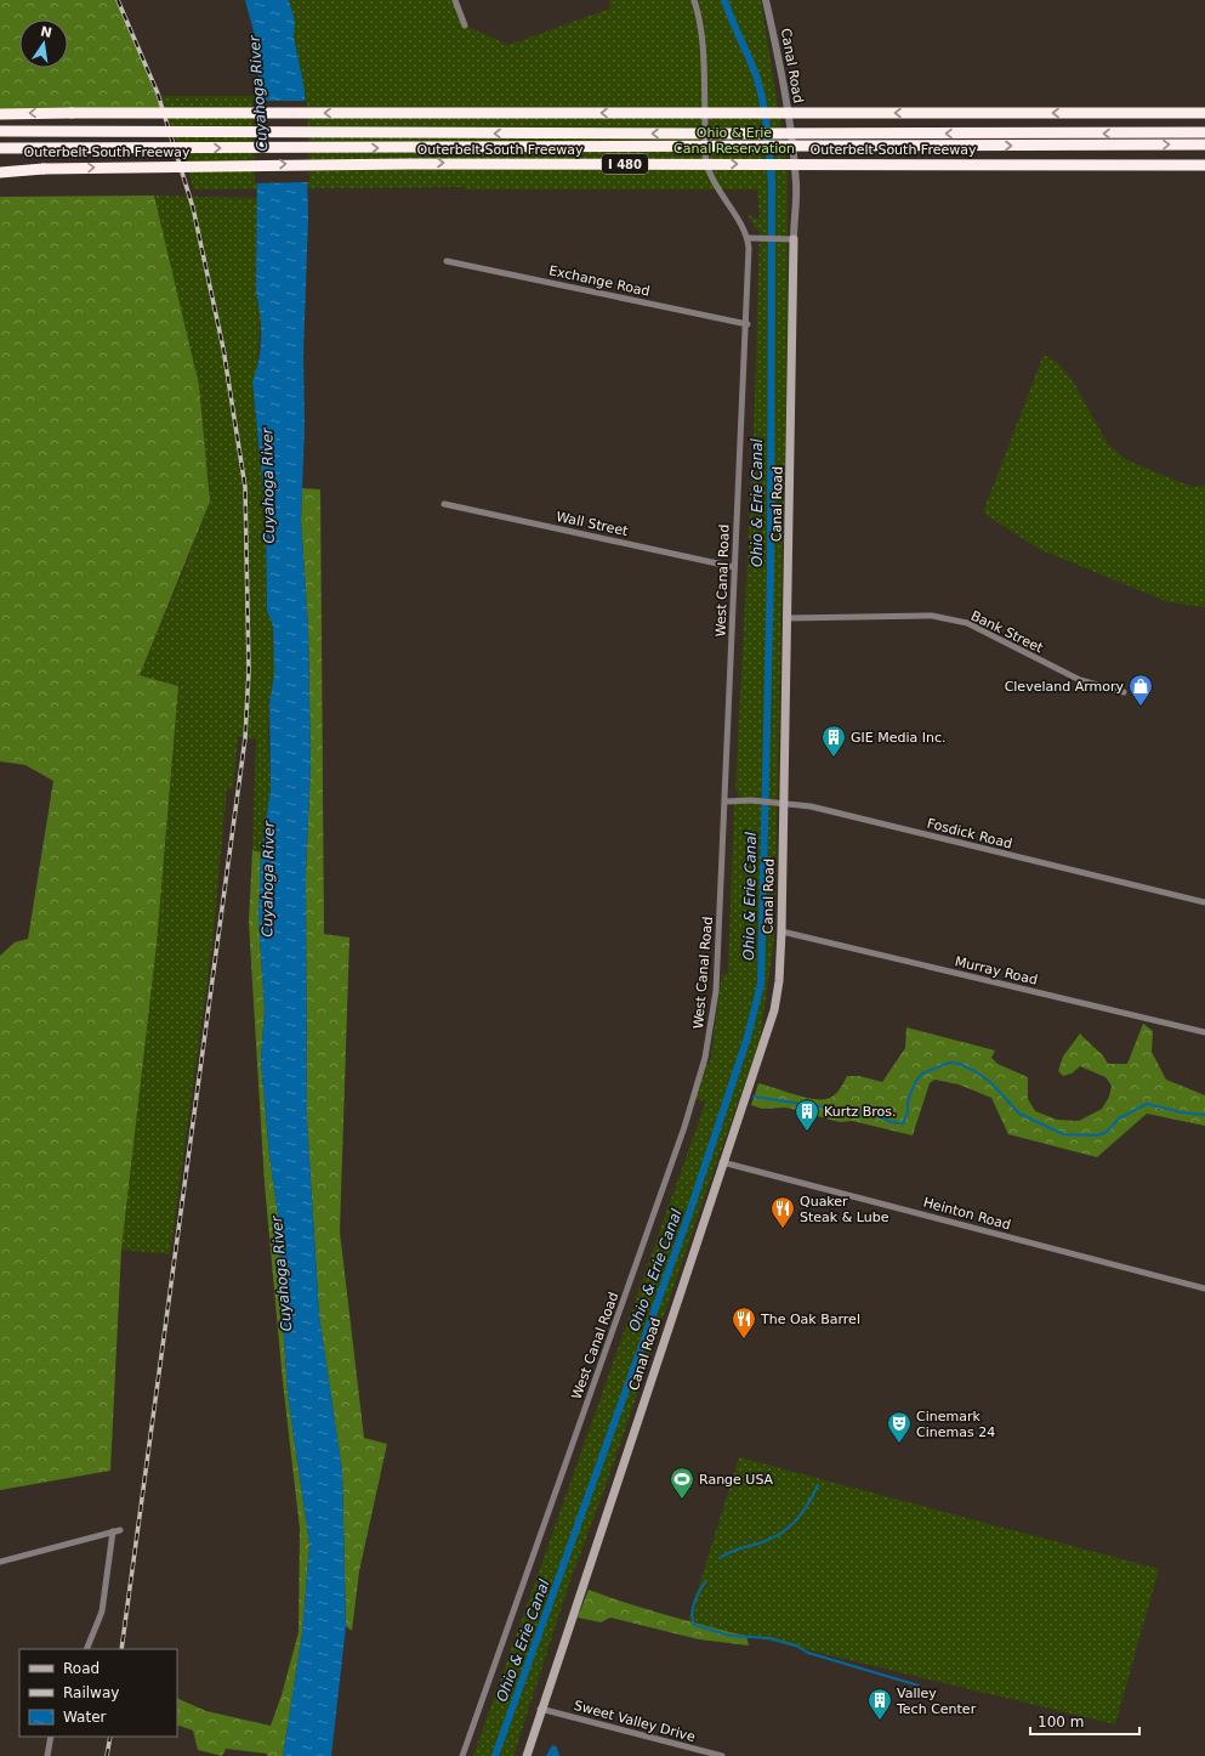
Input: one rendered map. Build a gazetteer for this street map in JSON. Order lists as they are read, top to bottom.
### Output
{
  "streets": {
    "highway": ["Outerbelt South Freeway", "I 480"],
    "main road": ["Canal Road"],
    "street": [
      "Exchange Road",
      "Wall Street",
      "West Canal Road",
      "Bank Street",
      "Fosdick Road",
      "Murray Road",
      "Heinton Road",
      "Sweet Valley Drive"
    ]
  },
  "crossings": [
    ["Canal Road", "Bank Street"],
    ["Canal Road", "Fosdick Road"],
    ["Canal Road", "Murray Road"],
    ["Canal Road", "Heinton Road"],
    ["Canal Road", "Sweet Valley Drive"],
    ["Exchange Road", "West Canal Road"],
    ["Wall Street", "West Canal Road"],
    ["West Canal Road", "Fosdick Road"]
  ],
  "water": ["Cuyahoga River", "Ohio & Erie Canal"],
  "parks": ["Ohio & Erie Canal Reservation"],
  "places": {
    "shop": ["Cleveland Armory"],
    "building": ["GIE Media Inc.", "Kurtz Bros.", "Valley Tech Center"],
    "restaurant": ["Quaker Steak & Lube", "The Oak Barrel"],
    "theatre": ["Cinemark Cinemas 24"],
    "sports": ["Range USA"]
  },
  "legend": ["Road", "Railway", "Water"],
  "scale_bar": "100 m",
  "north": "top"
}
